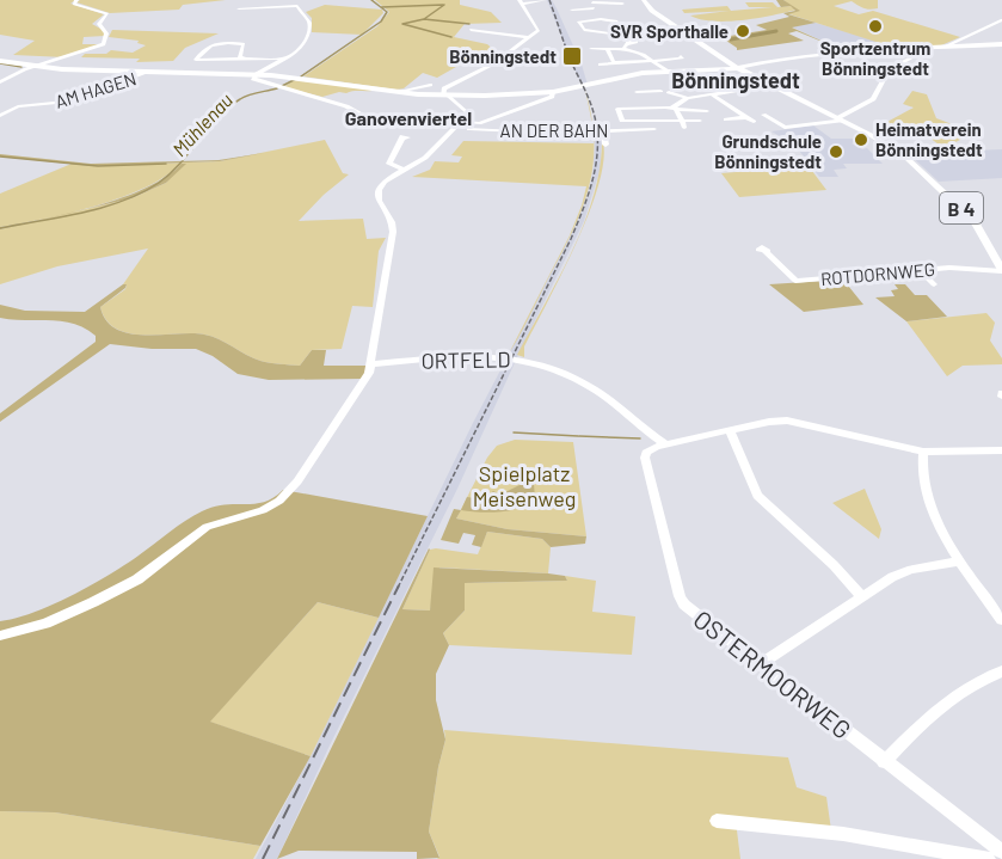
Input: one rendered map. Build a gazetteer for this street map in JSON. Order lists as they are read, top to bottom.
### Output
{
  "streets": {
    "main road": ["B 4"],
    "street": [
      "AM HAGEN",
      "AN DER BAHN",
      "ROTDORNWEG",
      "ORTFELD",
      "OSTERMOORWEG"
    ]
  },
  "crossings": [
    ["B 4", "ROTDORNWEG"],
    ["ORTFELD", "OSTERMOORWEG"]
  ],
  "districts": ["Bönningstedt", "Ganovenviertel"],
  "water": ["Mühlenau"],
  "parks": ["Spielplatz Meisenweg"],
  "places": {
    "other": [
      "Sportzentrum Bönningstedt",
      "SVR Sporthalle",
      "Heimatverein Bönningstedt",
      "Grundschule Bönningstedt"
    ],
    "transit": ["Bönningstedt"]
  }
}
